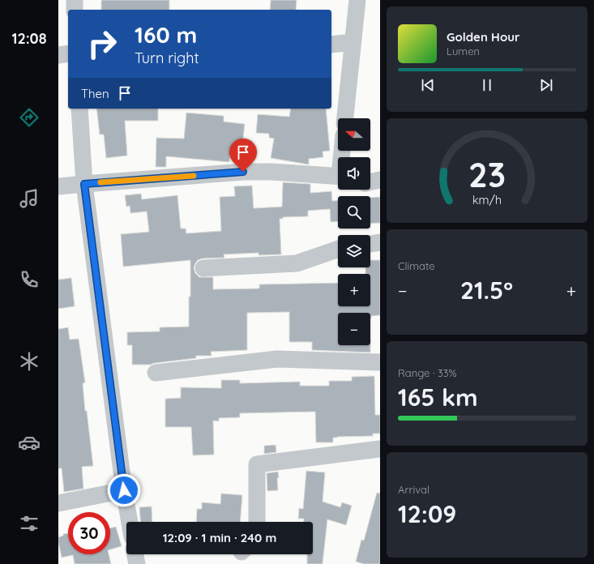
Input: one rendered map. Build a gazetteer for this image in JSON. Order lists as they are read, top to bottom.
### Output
{
  "north": "left",
  "page": {
    "tabs": "12:08",
    "turn": ["160 m", "Turn right"],
    "song": ["Golden Hour", "Lumen"],
    "then": "Then",
    "map_buttons": ["+", "−"],
    "tile": [
      "Climate",
      ["Range · 33%", "165 km"],
      ["Arrival", "12:09"]
    ],
    "heat": ["−", "21.5°", "+"],
    "limit": "30",
    "trip": "12:09 · 1 min · 240 m",
    "gauge": ["23", "km/h"]
  }
}
